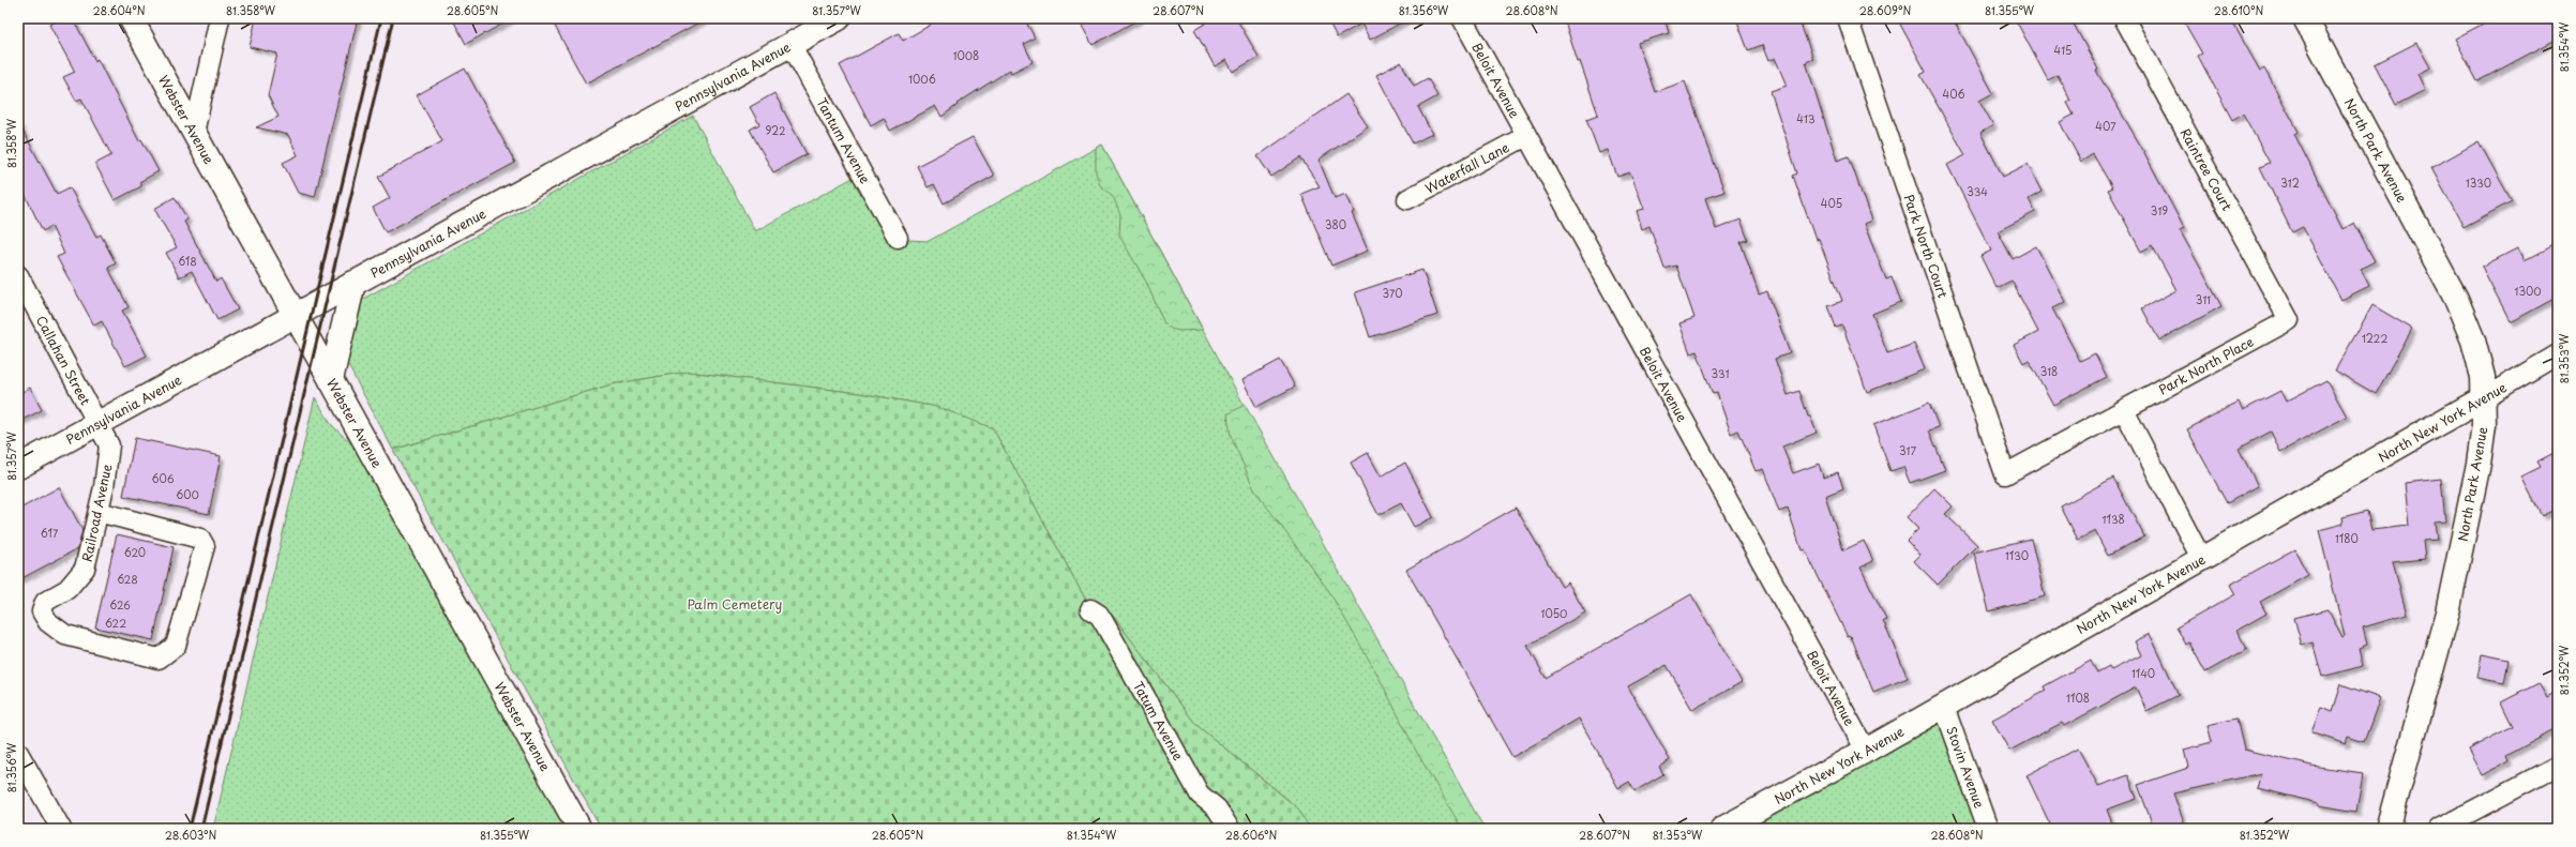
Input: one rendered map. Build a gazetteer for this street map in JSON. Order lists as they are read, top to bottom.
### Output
{
  "streets": {
    "street": [
      "Pennsylvania Avenue",
      "Beloit Avenue",
      "Webster Avenue",
      "Tantum Avenue",
      "North Park Avenue",
      "Waterfall Lane",
      "Raintree Court",
      "Park North Court",
      "Callahan Street",
      "Park North Place",
      "North New York Avenue",
      "Railroad Avenue",
      "Tatum Avenue",
      "Stovin Avenue"
    ]
  },
  "crossings": [
    ["Pennsylvania Avenue", "Webster Avenue"],
    ["Pennsylvania Avenue", "Tantum Avenue"],
    ["Pennsylvania Avenue", "Callahan Street"],
    ["Pennsylvania Avenue", "Railroad Avenue"],
    ["Beloit Avenue", "Waterfall Lane"],
    ["Beloit Avenue", "North New York Avenue"],
    ["North Park Avenue", "North New York Avenue"],
    ["Raintree Court", "Park North Place"],
    ["Park North Court", "Park North Place"],
    ["Callahan Street", "Railroad Avenue"],
    ["North New York Avenue", "Stovin Avenue"]
  ],
  "parks": ["Palm Cemetery"],
  "house_numbers": [
    "415",
    "1008",
    "1006",
    "406",
    "413",
    "407",
    "922",
    "312",
    "1330",
    "334",
    "405",
    "319",
    "380",
    "618",
    "1300",
    "370",
    "311",
    "1222",
    "318",
    "331",
    "317",
    "606",
    "600",
    "1138",
    "617",
    "1180",
    "620",
    "1130",
    "628",
    "626",
    "1050",
    "622",
    "1140",
    "1108"
  ],
  "coordinates": [
    "28.604°N",
    "81.358°W",
    "28.605°N",
    "81.357°W",
    "28.607°N",
    "81.356°W",
    "28.608°N",
    "28.609°N",
    "81.355°W",
    "28.610°N",
    "81.354°W",
    "81.353°W",
    "81.352°W",
    "28.603°N",
    "28.606°N"
  ]
}
